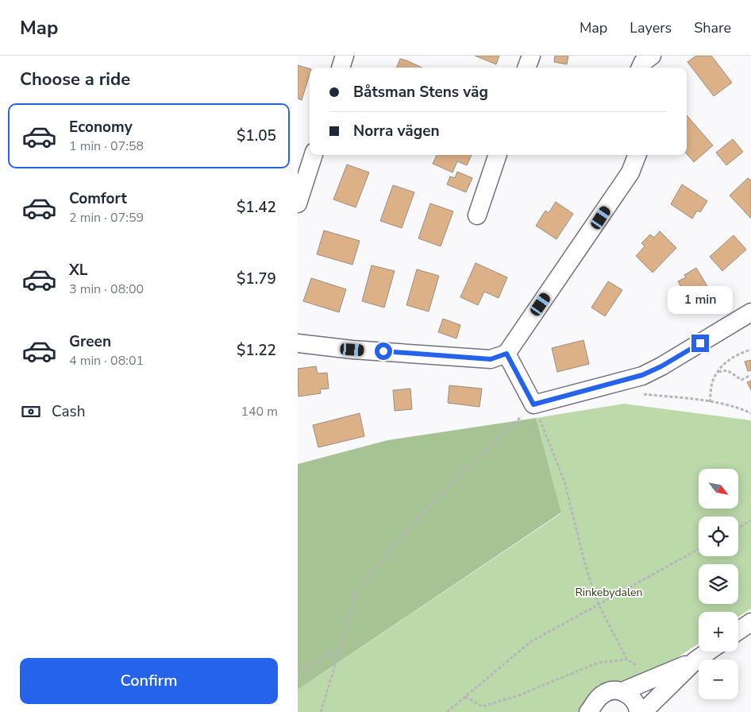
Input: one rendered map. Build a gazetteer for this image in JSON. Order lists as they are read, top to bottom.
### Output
{
  "parks": ["Rinkebydalen"],
  "north": "bottom right",
  "page": {
    "header": "Map",
    "nav": ["Map", "Layers", "Share"],
    "heading": "Choose a ride",
    "banner": ["Båtsman Stens väg", "Norra vägen"],
    "list": [
      {
        "name": "Economy",
        "note": "1 min · 07:58",
        "value": "$1.05"
      },
      {
        "name": "Comfort",
        "note": "2 min · 07:59",
        "value": "$1.42"
      },
      {
        "name": "XL",
        "note": "3 min · 08:00",
        "value": "$1.79"
      },
      {
        "name": "Green",
        "note": "4 min · 08:01",
        "value": "$1.22"
      }
    ],
    "bubble": "1 min",
    "pay": ["Cash", "140 m"],
    "map_buttons": ["+", "−"],
    "buttons": "Confirm"
  }
}
